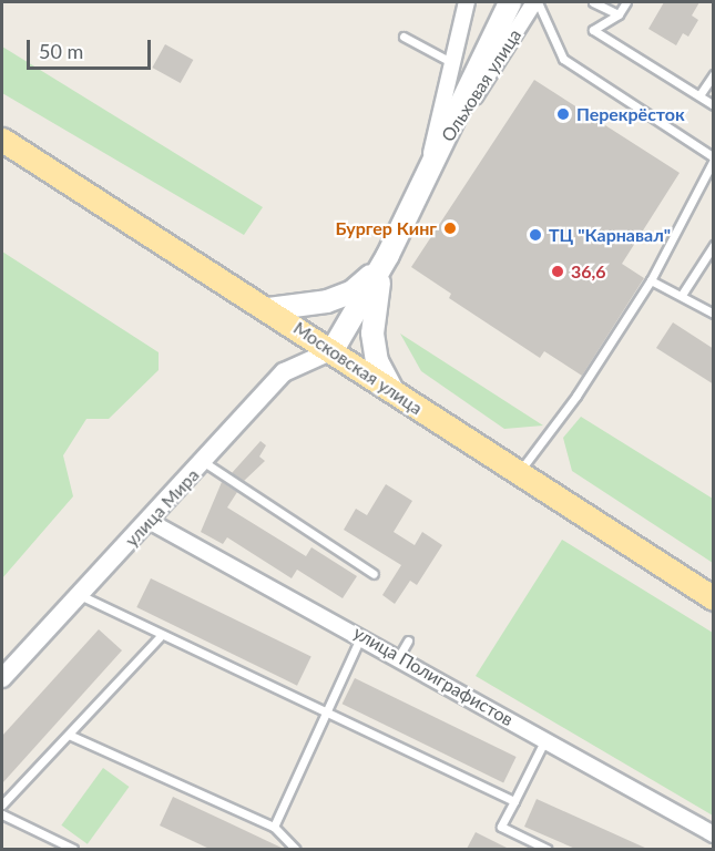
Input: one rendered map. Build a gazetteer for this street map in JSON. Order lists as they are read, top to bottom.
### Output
{
  "streets": {
    "main road": ["Ольховая улица", "Московская улица"],
    "street": ["улица Мира", "улица Полиграфистов"]
  },
  "crossings": [
    ["Ольховая улица", "Московская улица"],
    ["Ольховая улица", "улица Мира"],
    ["Московская улица", "улица Мира"],
    ["улица Мира", "улица Полиграфистов"]
  ],
  "places": [
    "Перекрёсток",
    "Бургер Кинг",
    "ТЦ \"Карнавал\"",
    "36,6"
  ],
  "scale_bar": "50 m"
}
